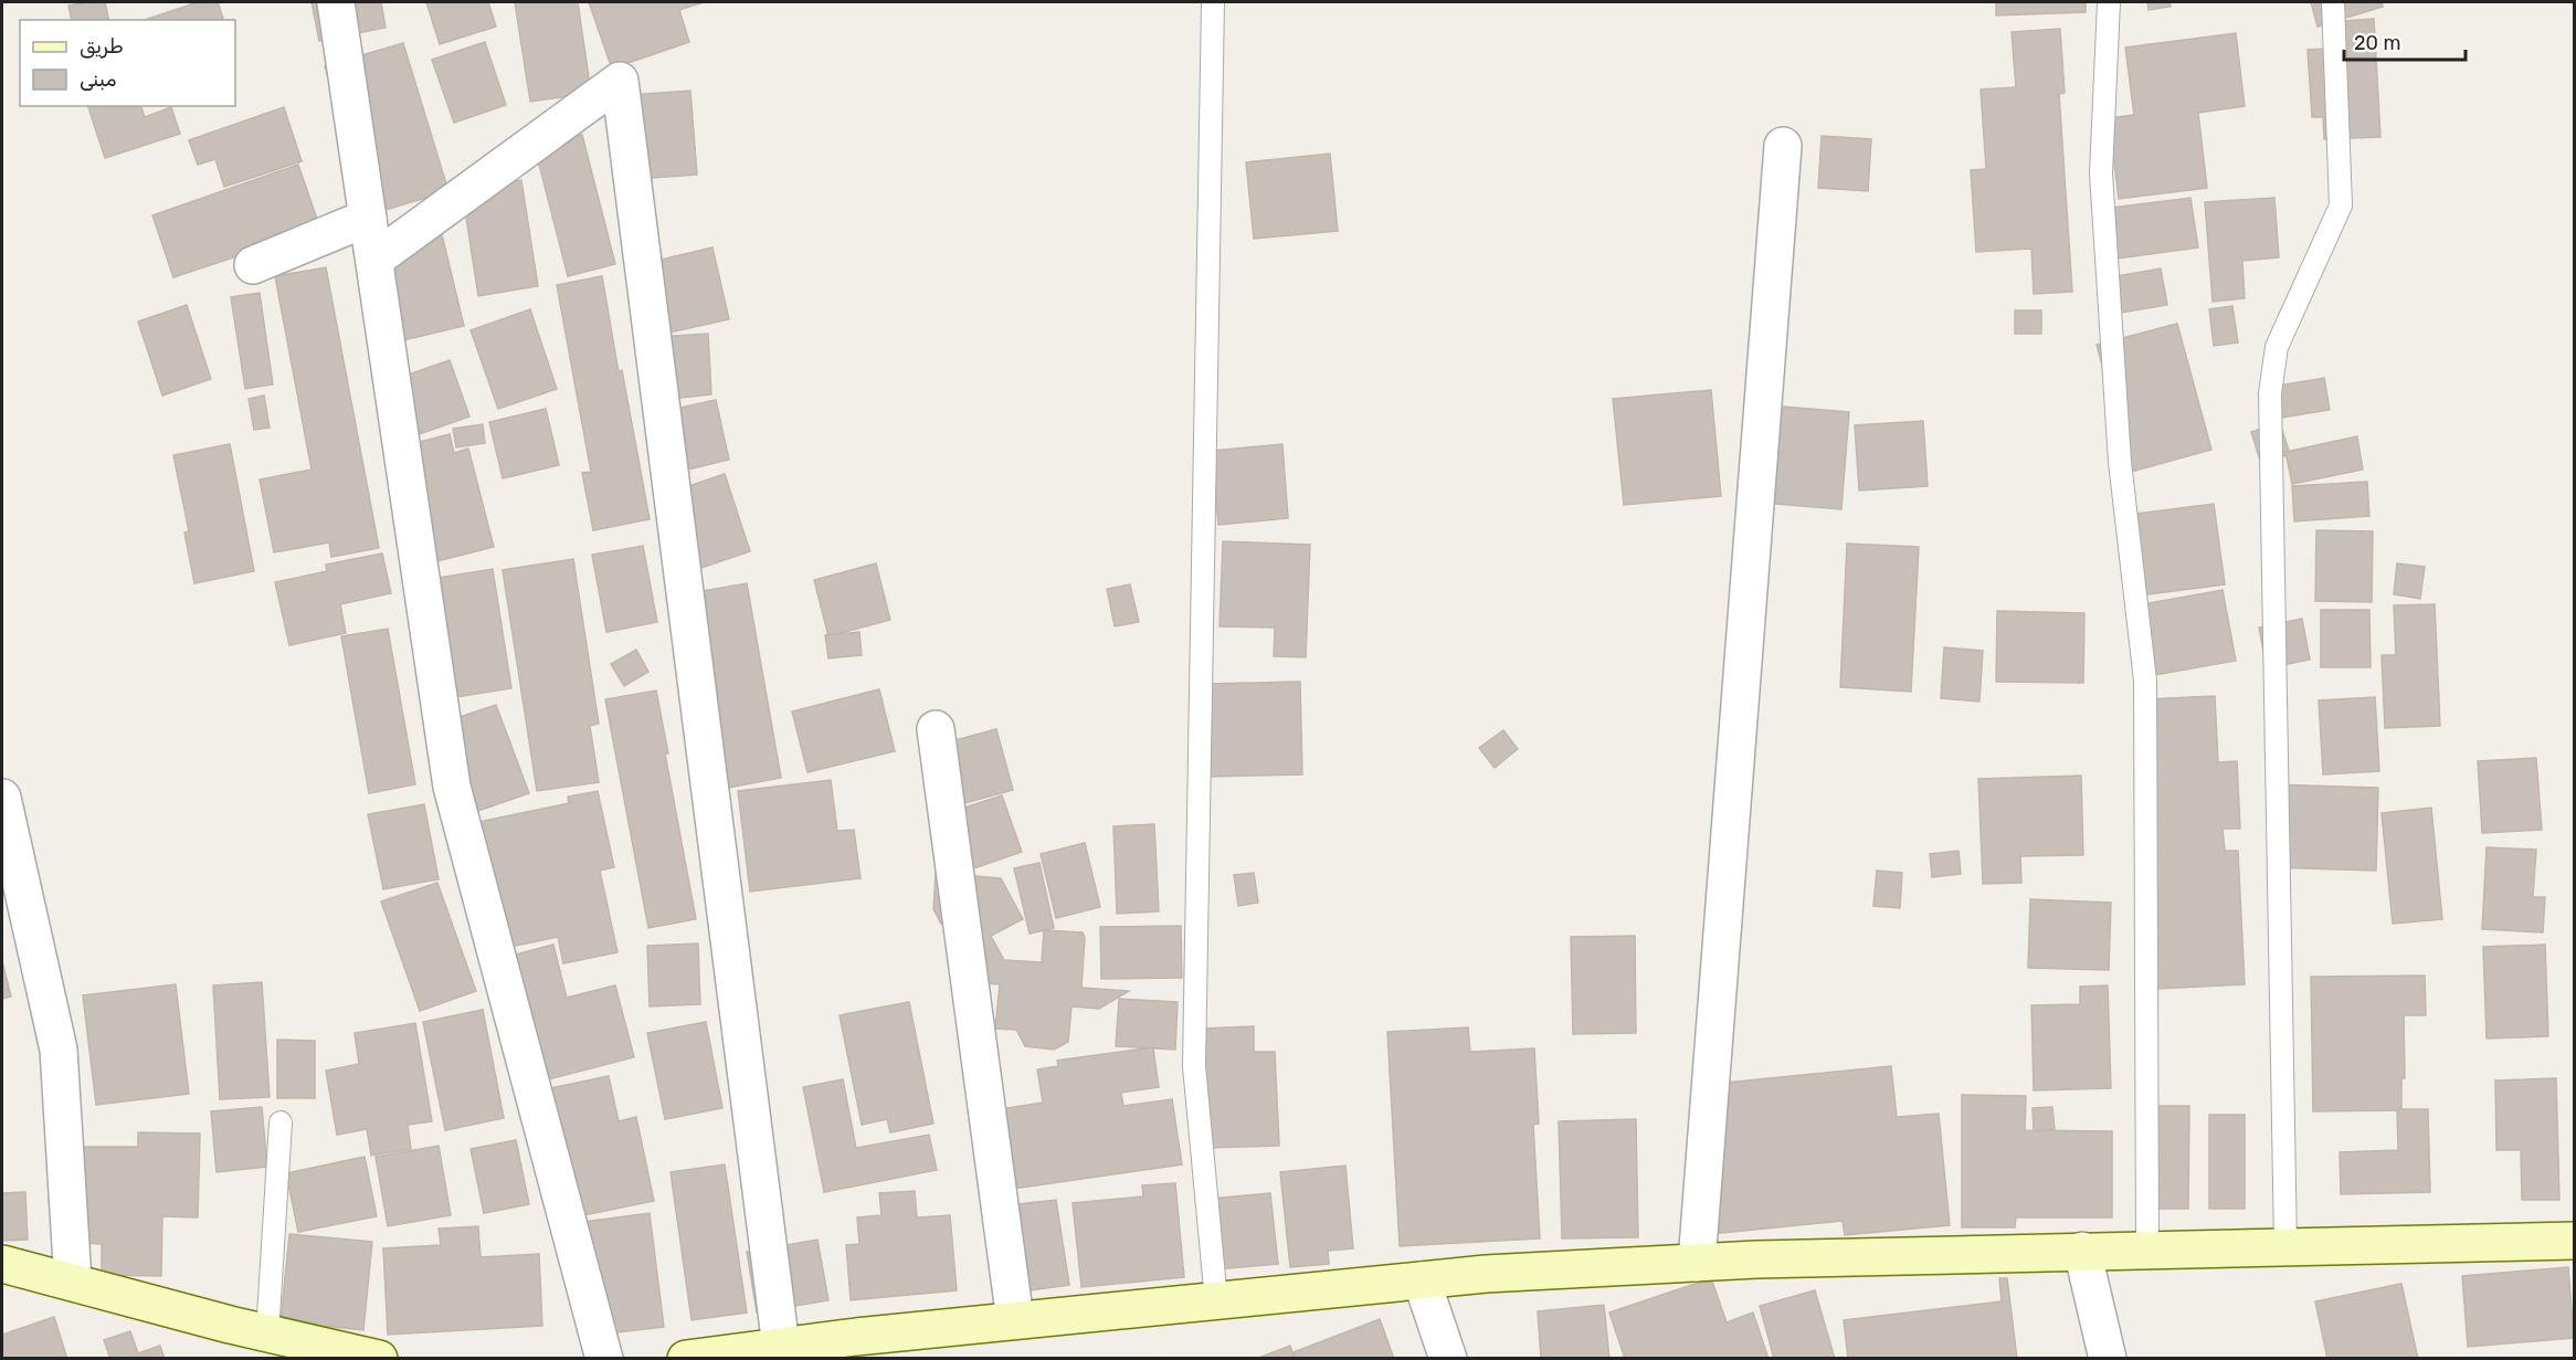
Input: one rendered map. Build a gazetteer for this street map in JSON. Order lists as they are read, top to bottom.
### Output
{
  "legend": ["طريق", "مبنى"],
  "scale_bar": "20 m"
}
